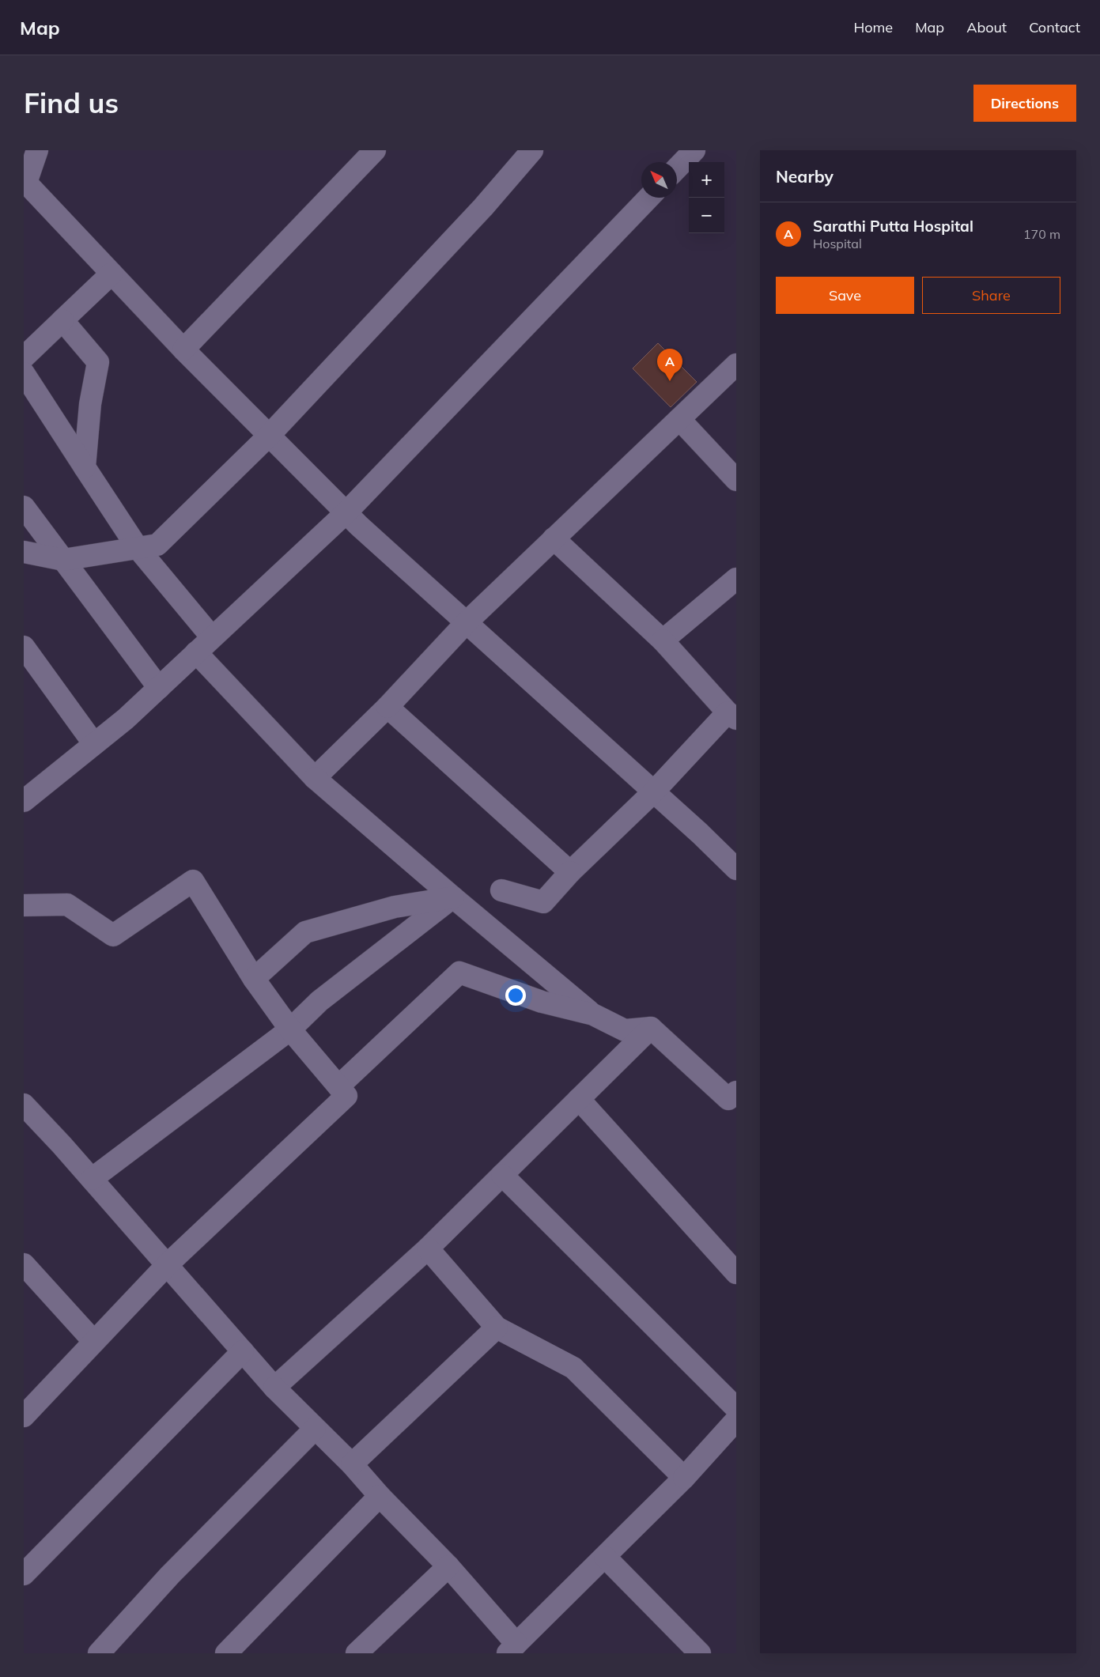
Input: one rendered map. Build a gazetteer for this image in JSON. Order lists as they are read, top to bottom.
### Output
{
  "north": "top left",
  "page": {
    "header": "Map",
    "nav": [
      "Home",
      "Map",
      "About",
      "Contact"
    ],
    "buttons": [
      "Directions",
      ["Save", "Share"]
    ],
    "title": "Find us",
    "heading": "Nearby",
    "map_buttons": ["+", "−"],
    "list": [
      {
        "mark": "A",
        "name": "Sarathi Putta Hospital",
        "note": "Hospital",
        "value": "170 m"
      }
    ],
    "pins": "A"
  }
}
